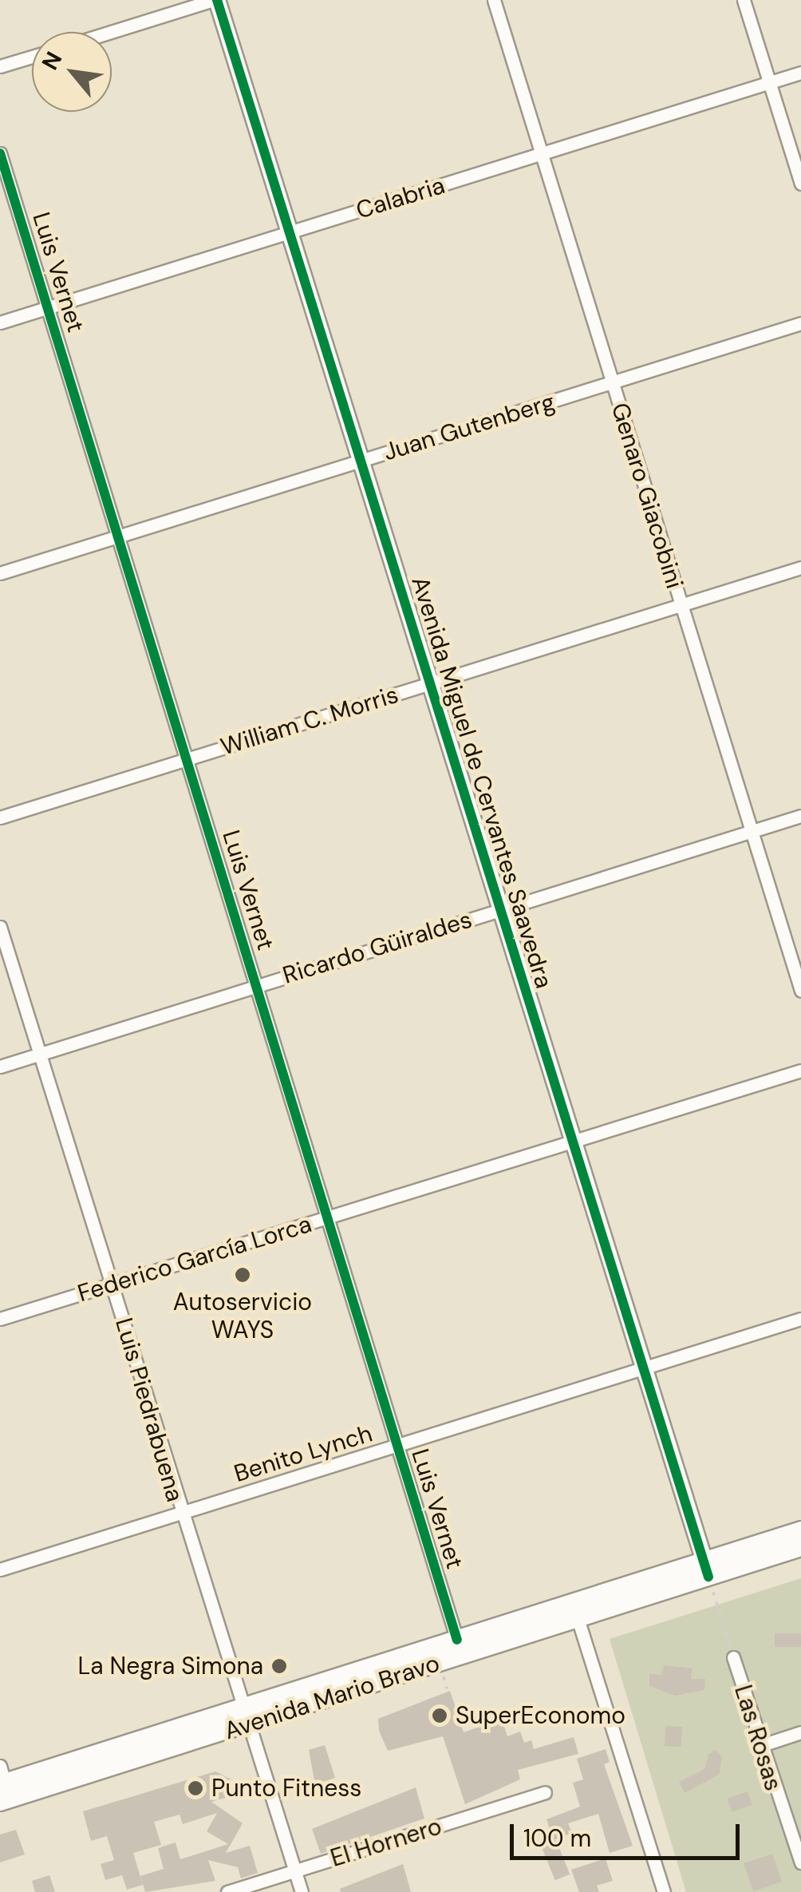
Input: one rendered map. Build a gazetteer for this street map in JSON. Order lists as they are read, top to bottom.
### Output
{
  "streets": {
    "main road": ["Avenida Mario Bravo"],
    "street": [
      "Calabria",
      "Luis Vernet",
      "Juan Gutenberg",
      "Genaro Giacobini",
      "William C. Morris",
      "Avenida Miguel de Cervantes Saavedra",
      "Ricardo Güiraldes",
      "Federico García Lorca",
      "Luis Piedrabuena",
      "Benito Lynch",
      "Las Rosas",
      "El Hornero"
    ]
  },
  "crossings": [
    ["Calabria", "Luis Vernet"],
    ["Calabria", "Genaro Giacobini"],
    ["Calabria", "Avenida Miguel de Cervantes Saavedra"],
    ["Luis Vernet", "Juan Gutenberg"],
    ["Luis Vernet", "William C. Morris"],
    ["Luis Vernet", "Ricardo Güiraldes"],
    ["Luis Vernet", "Federico García Lorca"],
    ["Luis Vernet", "Benito Lynch"],
    ["Luis Vernet", "Avenida Mario Bravo"],
    ["Juan Gutenberg", "Genaro Giacobini"],
    ["Juan Gutenberg", "Avenida Miguel de Cervantes Saavedra"],
    ["Genaro Giacobini", "William C. Morris"],
    ["Genaro Giacobini", "Ricardo Güiraldes"],
    ["William C. Morris", "Avenida Miguel de Cervantes Saavedra"],
    ["Avenida Miguel de Cervantes Saavedra", "Ricardo Güiraldes"],
    ["Avenida Miguel de Cervantes Saavedra", "Federico García Lorca"],
    ["Avenida Miguel de Cervantes Saavedra", "Benito Lynch"],
    ["Avenida Miguel de Cervantes Saavedra", "Avenida Mario Bravo"],
    ["Ricardo Güiraldes", "Luis Piedrabuena"],
    ["Federico García Lorca", "Luis Piedrabuena"],
    ["Luis Piedrabuena", "Benito Lynch"],
    ["Luis Piedrabuena", "Avenida Mario Bravo"],
    ["Luis Piedrabuena", "El Hornero"]
  ],
  "places": [
    "Autoservicio WAYS",
    "La Negra Simona",
    "SuperEconomo",
    "Punto Fitness"
  ],
  "scale_bar": "100 m",
  "north": "top left"
}
